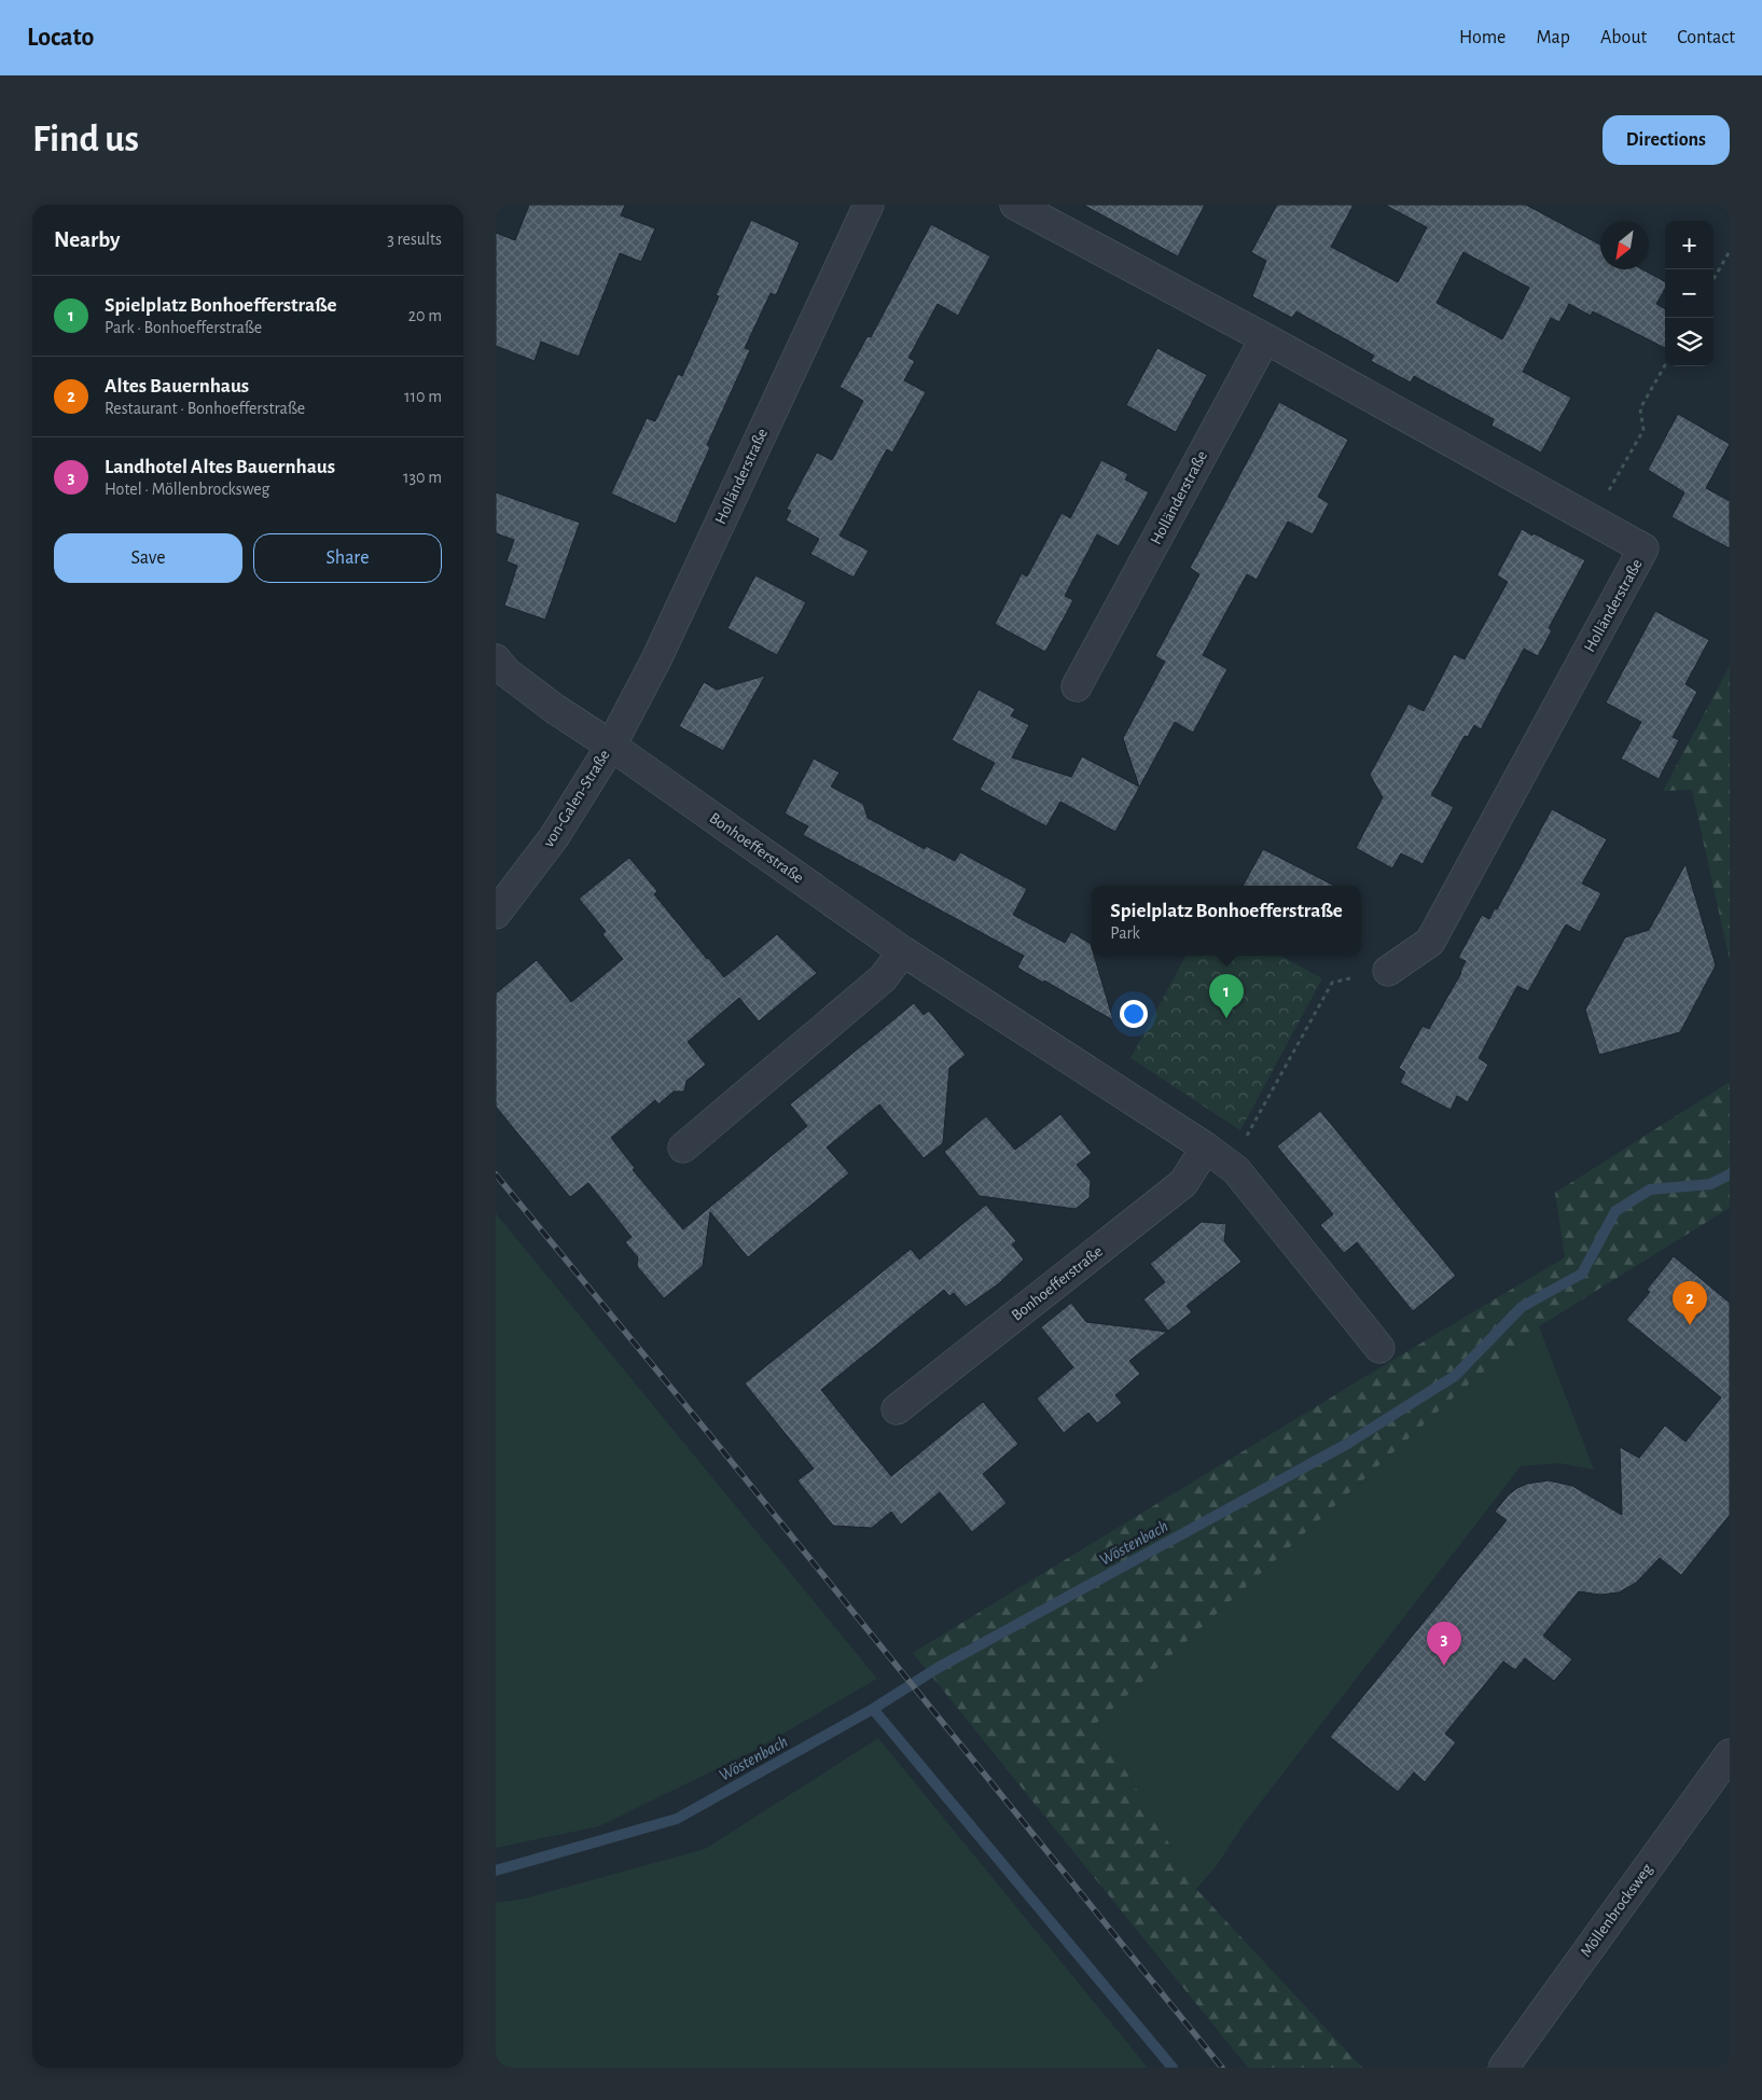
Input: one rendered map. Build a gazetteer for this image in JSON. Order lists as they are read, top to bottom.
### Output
{
  "streets": {
    "street": [
      "Holländerstraße",
      "von-Galen-Straße",
      "Bonhoefferstraße",
      "Möllenbrocksweg"
    ]
  },
  "crossings": [
    ["Holländerstraße", "von-Galen-Straße"],
    ["Holländerstraße", "Bonhoefferstraße"],
    ["von-Galen-Straße", "Bonhoefferstraße"]
  ],
  "water": ["Wöstenbach"],
  "north": "bottom left",
  "page": {
    "header": "Locato",
    "nav": [
      "Home",
      "Map",
      "About",
      "Contact"
    ],
    "buttons": [
      "Directions",
      ["Save", "Share"]
    ],
    "title": "Find us",
    "heading": ["Nearby", "3 results"],
    "map_buttons": ["+", "−"],
    "list": [
      {
        "mark": "1",
        "name": "Spielplatz Bonhoefferstraße",
        "note": "Park · Bonhoefferstraße",
        "value": "20 m"
      },
      {
        "mark": "2",
        "name": "Altes Bauernhaus",
        "note": "Restaurant · Bonhoefferstraße",
        "value": "110 m"
      },
      {
        "mark": "3",
        "name": "Landhotel Altes Bauernhaus",
        "note": "Hotel · Möllenbrocksweg",
        "value": "130 m"
      }
    ],
    "popup": ["Spielplatz Bonhoefferstraße", "Park"],
    "pins": ["1", "2", "3"]
  }
}
